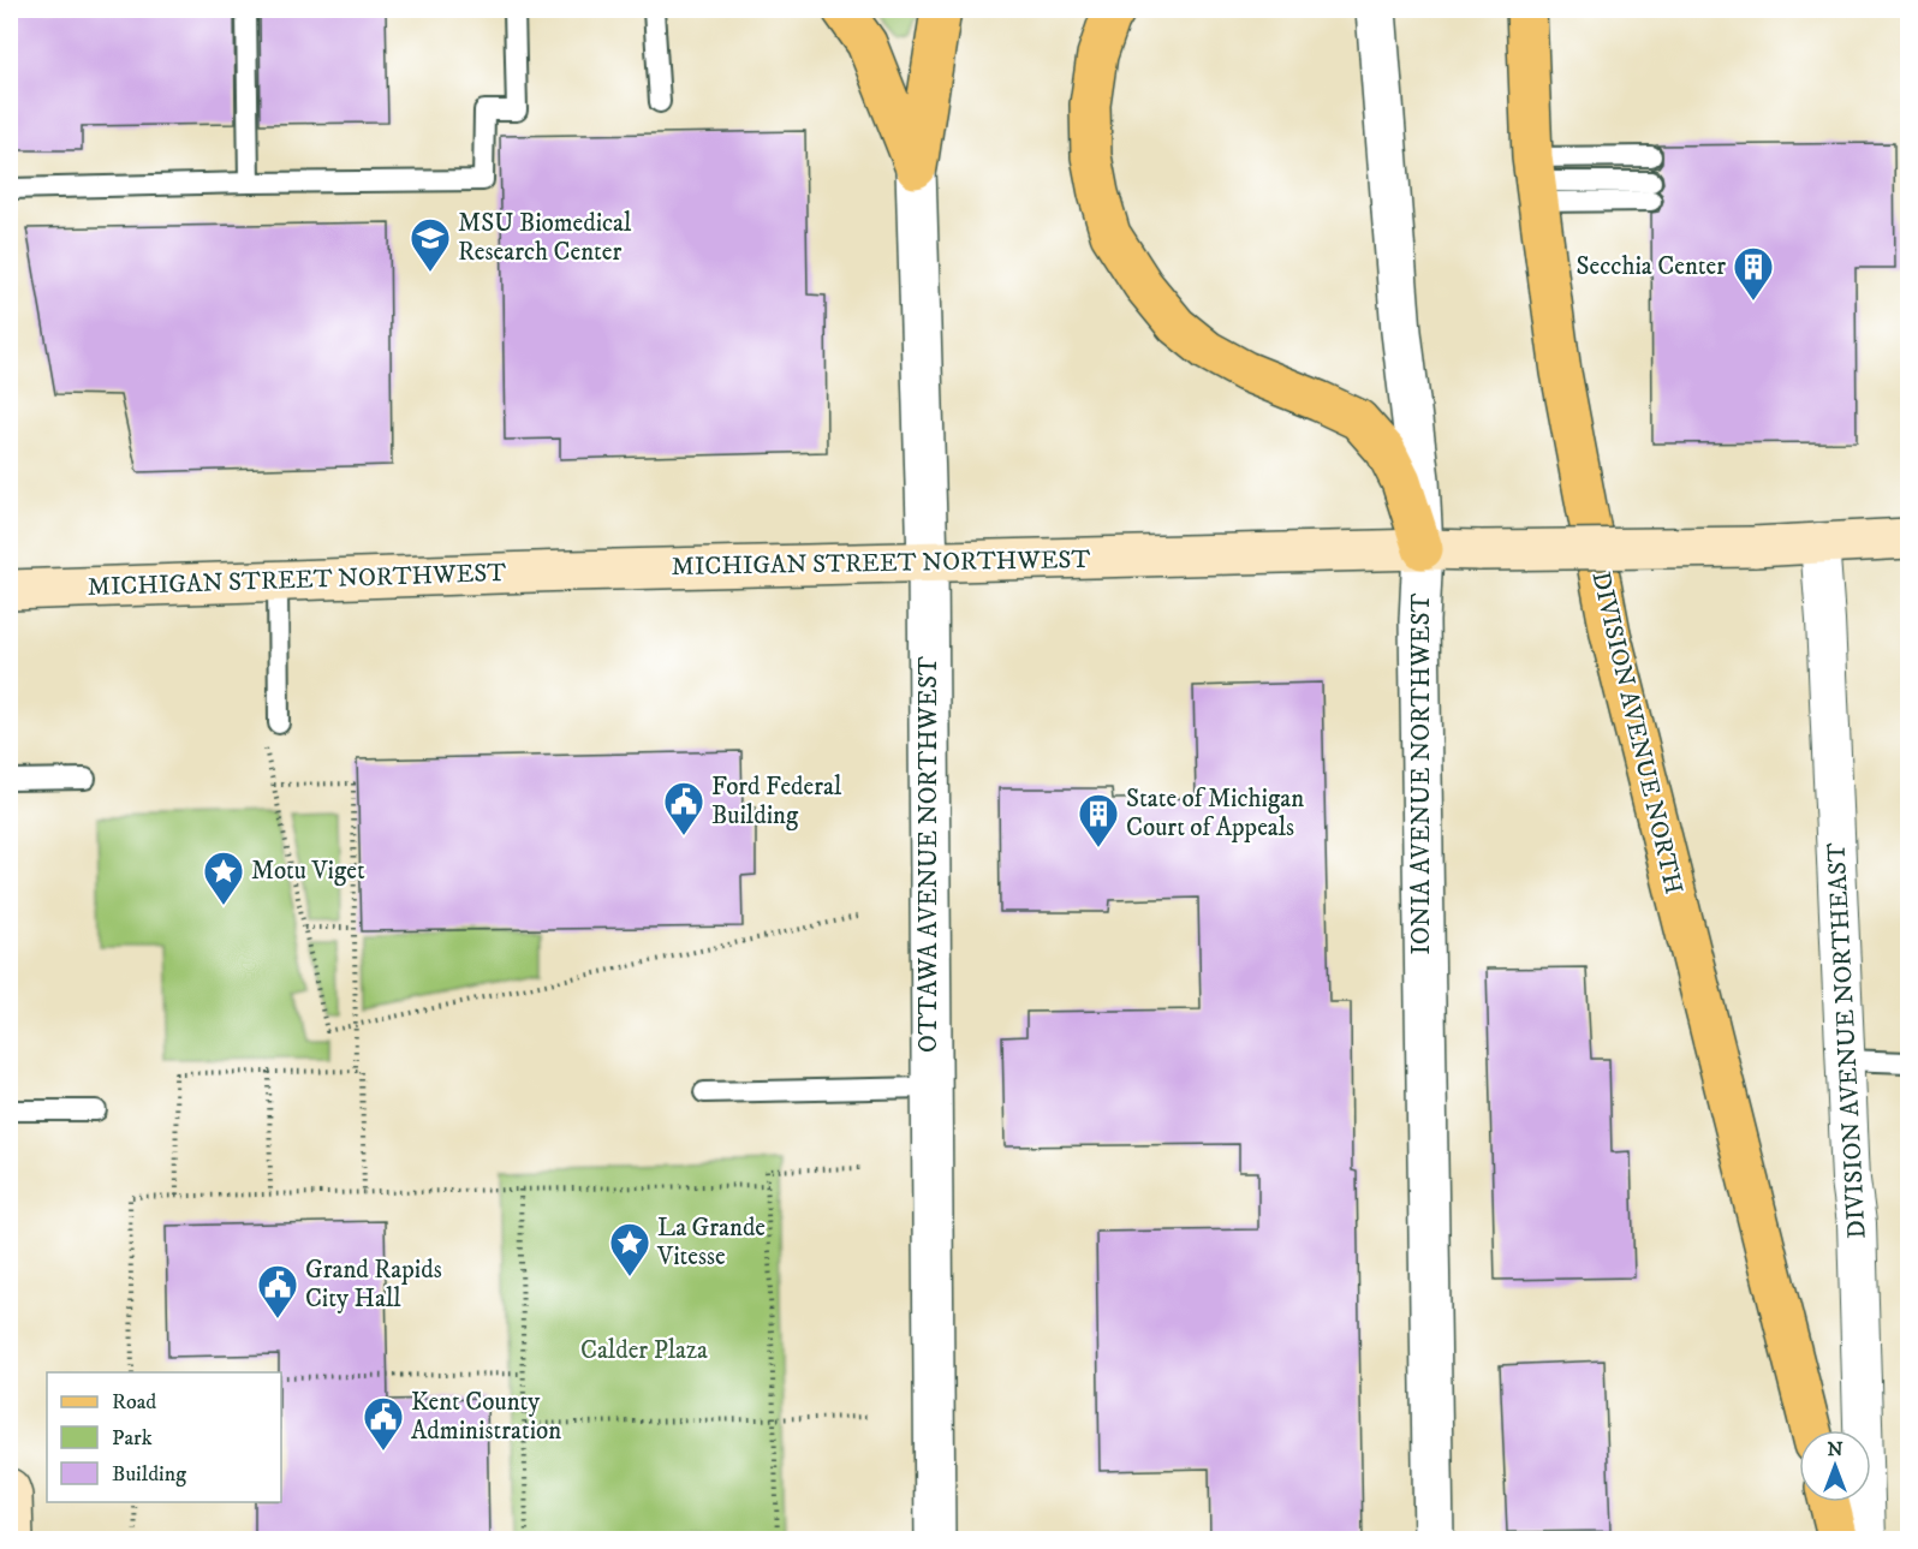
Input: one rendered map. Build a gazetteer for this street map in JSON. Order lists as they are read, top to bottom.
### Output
{
  "streets": {
    "main road": ["MICHIGAN STREET NORTHWEST", "DIVISION AVENUE NORTH"],
    "street": ["IONIA AVENUE NORTHWEST", "OTTAWA AVENUE NORTHWEST", "DIVISION AVENUE NORTHEAST"]
  },
  "crossings": [
    ["MICHIGAN STREET NORTHWEST", "IONIA AVENUE NORTHWEST"],
    ["MICHIGAN STREET NORTHWEST", "OTTAWA AVENUE NORTHWEST"],
    ["MICHIGAN STREET NORTHWEST", "DIVISION AVENUE NORTHEAST"]
  ],
  "parks": ["Calder Plaza"],
  "places": {
    "school or university": ["MSU Biomedical Research Center"],
    "building": ["Secchia Center", "State of Michigan Court of Appeals"],
    "public building": ["Ford Federal Building", "Grand Rapids City Hall", "Kent County Administration"],
    "place": ["Motu Viget", "La Grande Vitesse"]
  },
  "legend": ["Road", "Park", "Building"],
  "north": "top"
}
